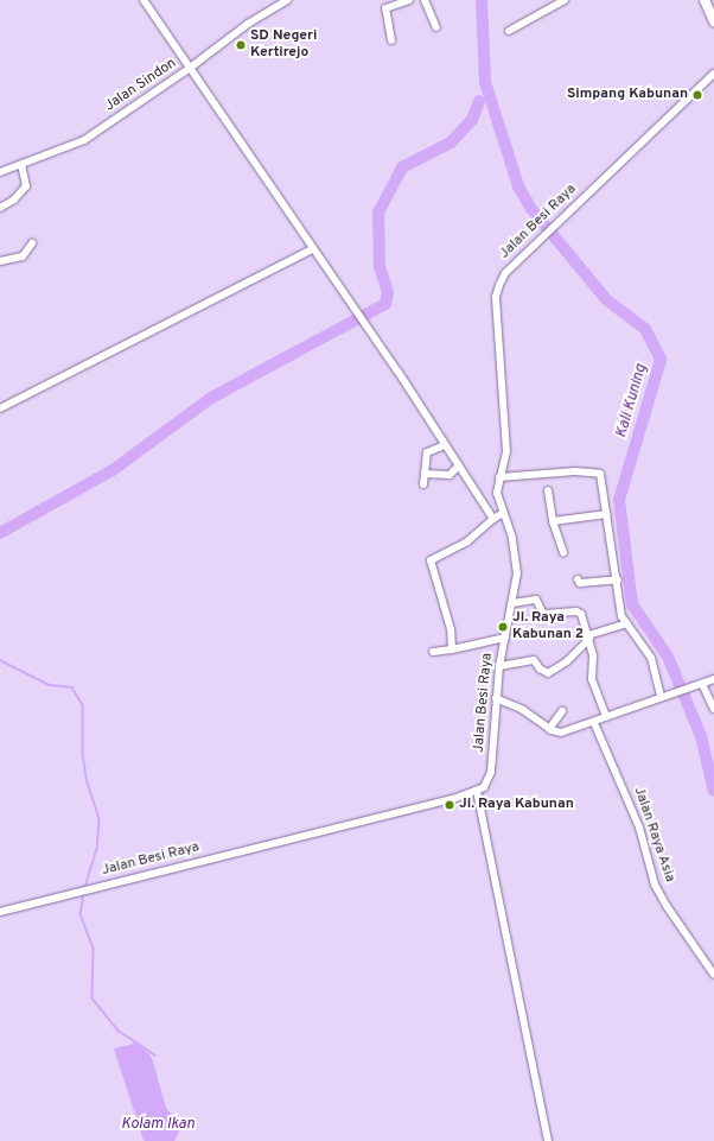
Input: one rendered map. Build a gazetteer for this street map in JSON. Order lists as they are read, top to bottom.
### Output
{
  "streets": {
    "street": ["Jalan Sindon", "Jalan Besi Raya", "Jalan Raya Asia"]
  },
  "water": ["Kali Kuning", "Kolam Ikan"],
  "places": [
    "SD Negeri Kertirejo",
    "Simpang Kabunan",
    "Jl. Raya Kabunan 2",
    "Jl. Raya Kabunan"
  ]
}
